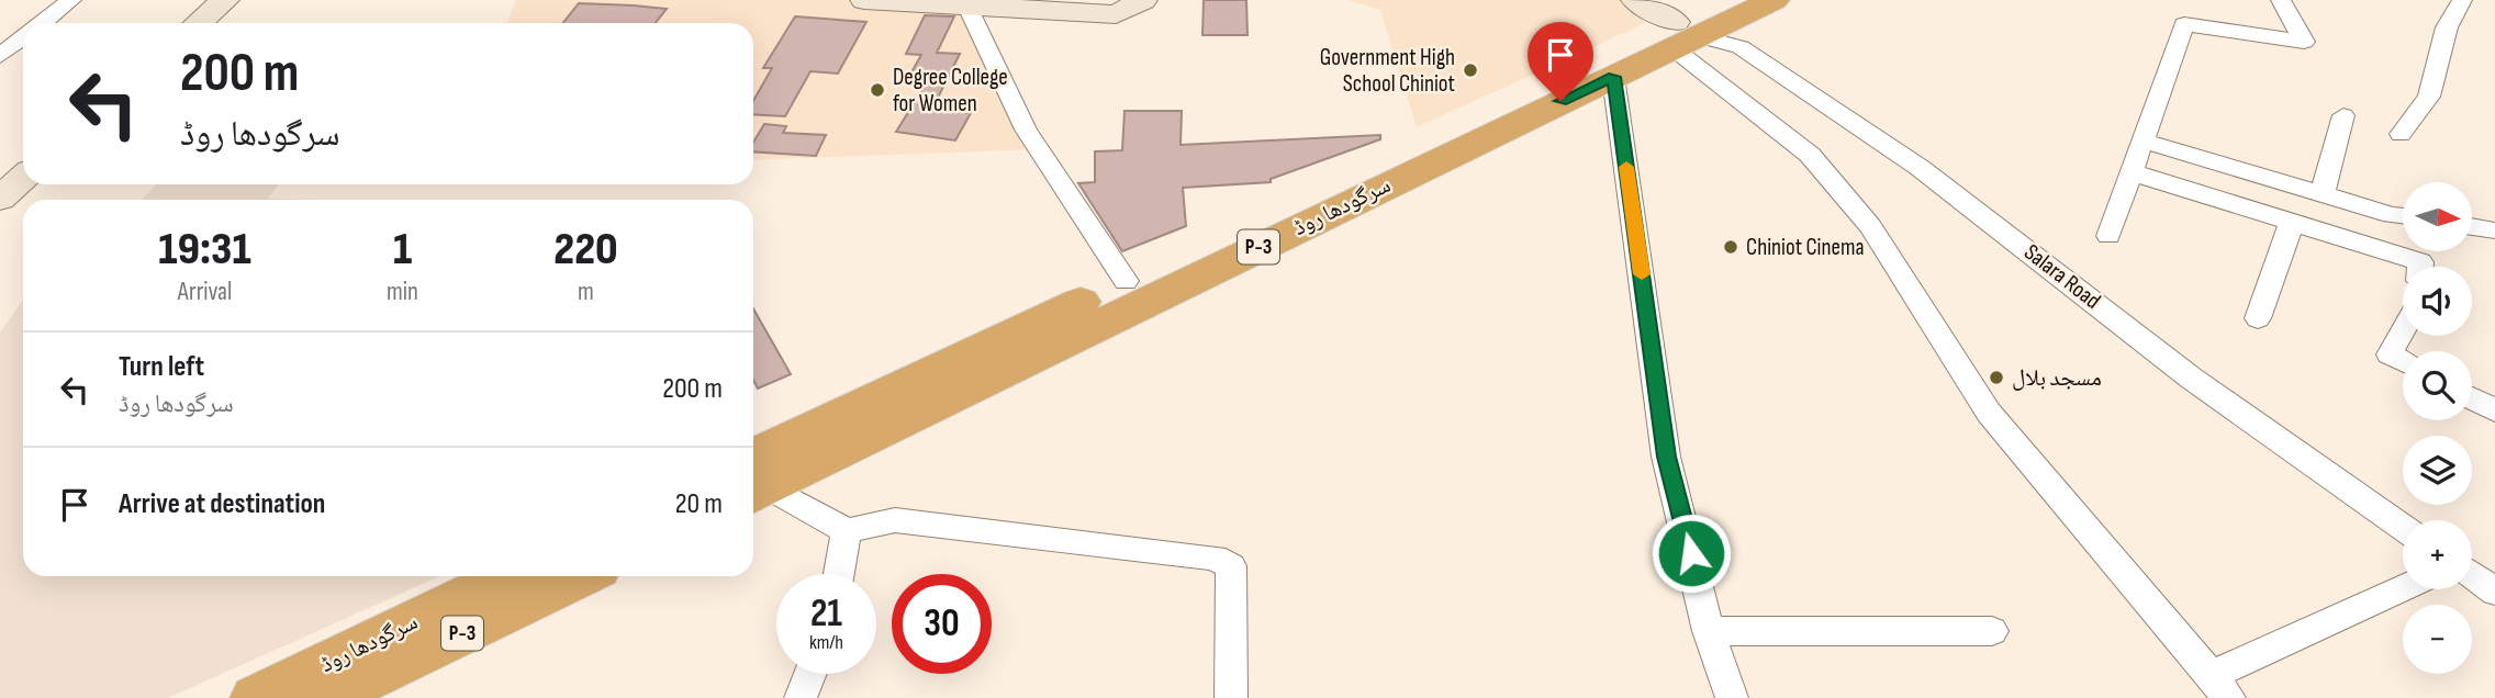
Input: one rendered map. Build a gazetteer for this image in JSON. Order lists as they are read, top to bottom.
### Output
{
  "streets": {
    "highway": ["سرگودھا روڈ", "P-3"],
    "street": ["Salara Road"]
  },
  "crossings": [
    ["سرگودھا روڈ", "Salara Road"]
  ],
  "places": [
    "Government High School Chiniot",
    "Degree College for Women",
    "Chiniot Cinema",
    "مسجد بلال"
  ],
  "north": "right",
  "page": {
    "turn": ["200 m", "سرگودھا روڈ"],
    "map_buttons": ["+", "−"],
    "eta": [
      "19:31",
      "Arrival",
      "1",
      "min",
      "220",
      "m"
    ],
    "list": [
      {
        "name": "Turn left",
        "note": "سرگودھا روڈ",
        "value": "200 m"
      },
      {
        "name": "Arrive at destination",
        "value": "20 m"
      }
    ],
    "speed": "21 km/h",
    "limit": "30"
  }
}
